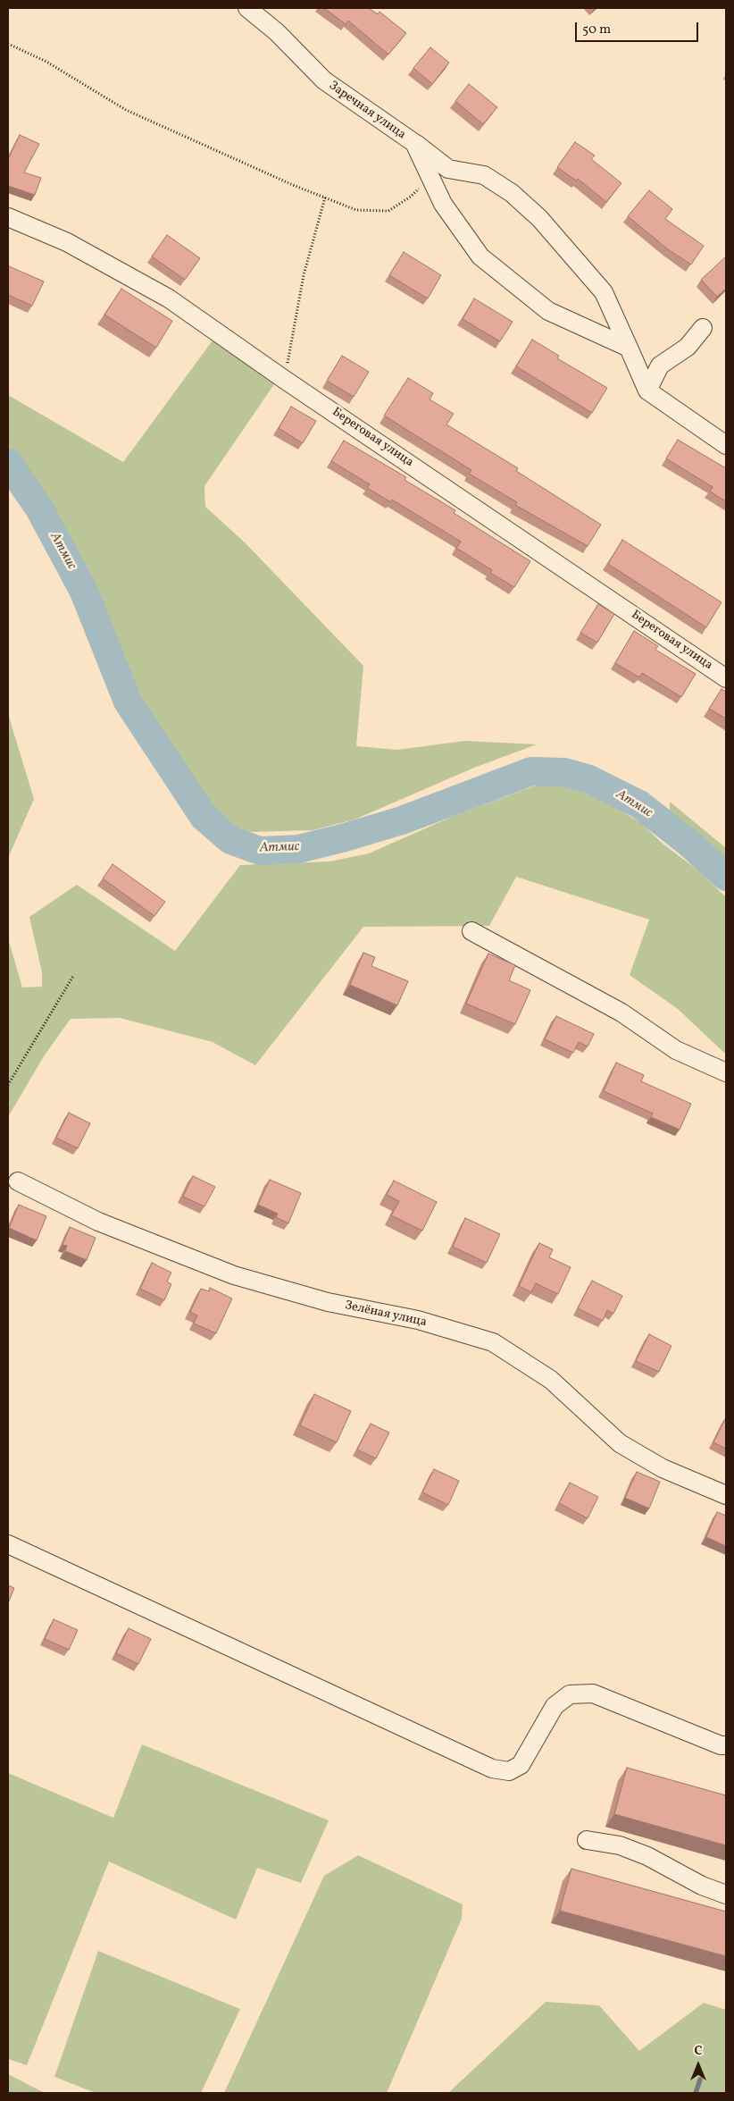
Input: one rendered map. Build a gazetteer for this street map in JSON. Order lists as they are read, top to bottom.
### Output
{
  "streets": {
    "street": ["Заречная улица", "Береговая улица", "Зелёная улица"]
  },
  "water": ["Атмис"],
  "scale_bar": "50 m",
  "north": "top"
}
